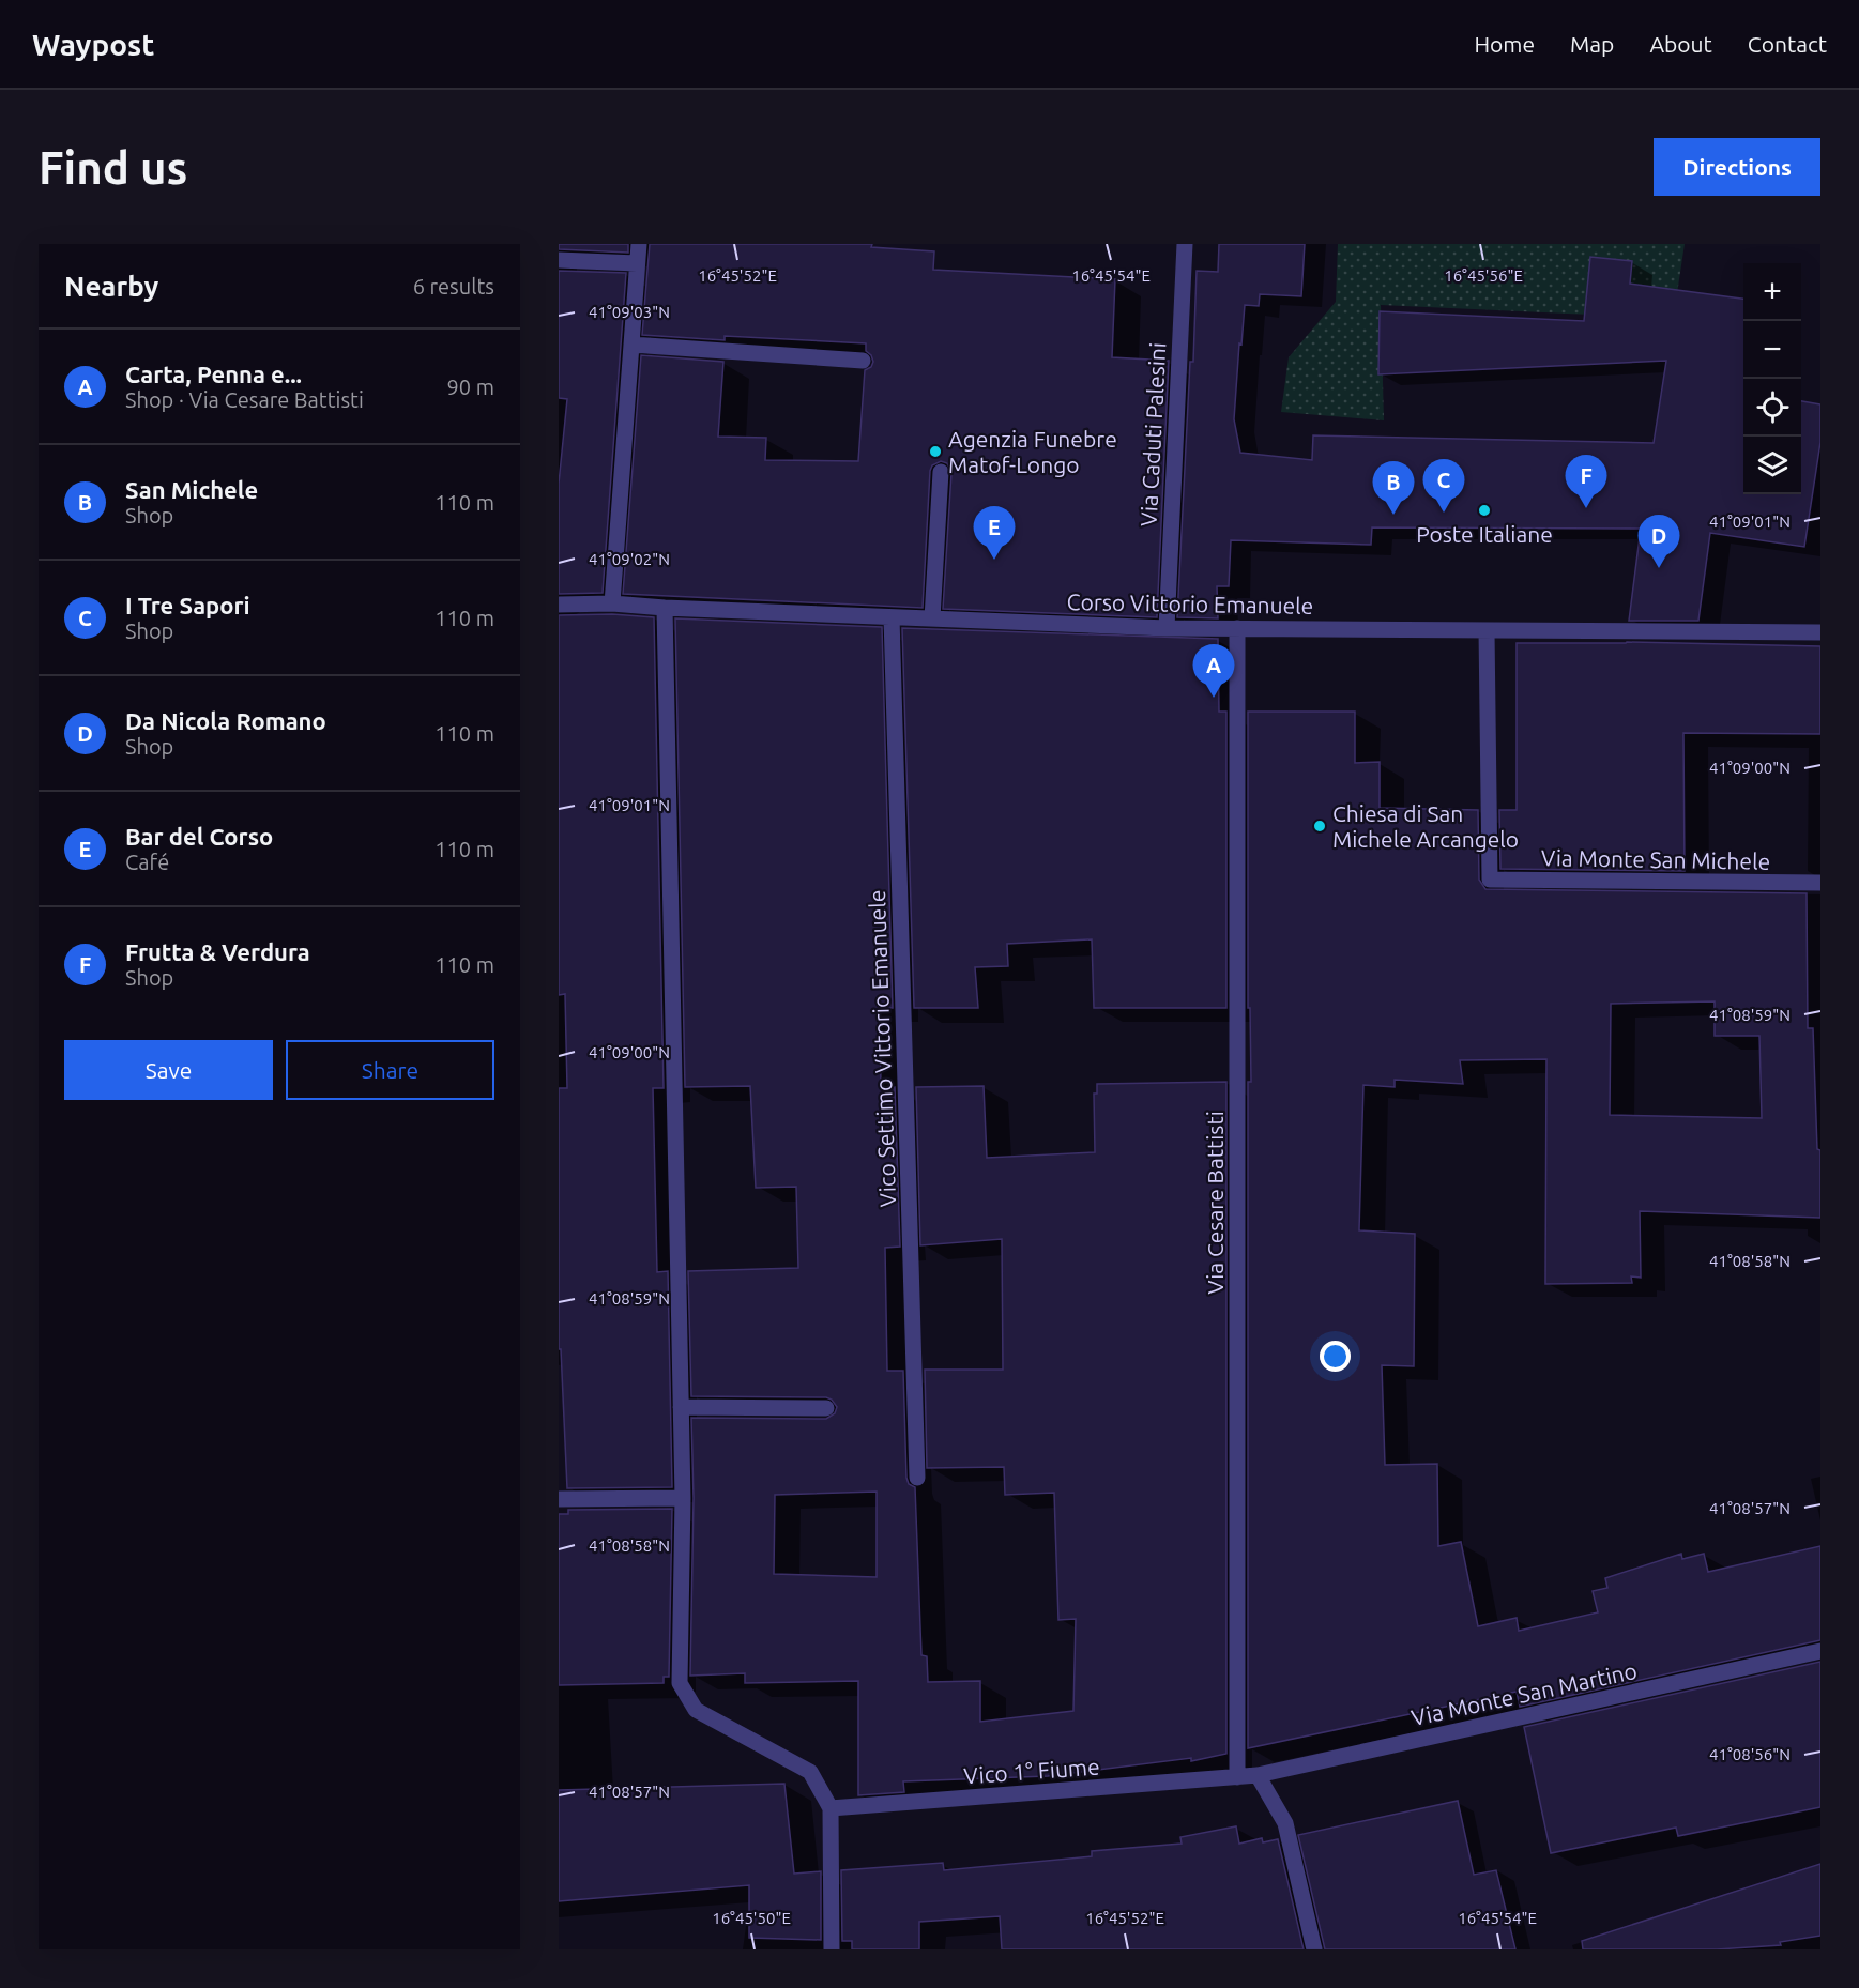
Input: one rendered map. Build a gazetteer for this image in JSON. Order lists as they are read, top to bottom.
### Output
{
  "streets": {
    "street": [
      "Via Caduti Palesini",
      "Corso Vittorio Emanuele",
      "Via Monte San Michele",
      "Vico Settimo Vittorio Emanuele",
      "Via Cesare Battisti",
      "Via Monte San Martino",
      "Vico 1° Fiume"
    ]
  },
  "crossings": [
    ["Via Caduti Palesini", "Corso Vittorio Emanuele"],
    ["Corso Vittorio Emanuele", "Via Monte San Michele"],
    ["Corso Vittorio Emanuele", "Vico Settimo Vittorio Emanuele"],
    ["Corso Vittorio Emanuele", "Via Cesare Battisti"],
    ["Via Cesare Battisti", "Via Monte San Martino"],
    ["Via Cesare Battisti", "Vico 1° Fiume"],
    ["Via Monte San Martino", "Vico 1° Fiume"]
  ],
  "places": ["Agenzia Funebre Matof-Longo", "Poste Italiane", "Chiesa di San Michele Arcangelo"],
  "page": {
    "header": "Waypost",
    "nav": [
      "Home",
      "Map",
      "About",
      "Contact"
    ],
    "buttons": [
      "Directions",
      ["Save", "Share"]
    ],
    "title": "Find us",
    "heading": ["Nearby", "6 results"],
    "map_buttons": ["+", "−"],
    "list": [
      {
        "mark": "A",
        "name": "Carta, Penna e...",
        "note": "Shop · Via Cesare Battisti",
        "value": "90 m"
      },
      {
        "mark": "B",
        "name": "San Michele",
        "note": "Shop",
        "value": "110 m"
      },
      {
        "mark": "C",
        "name": "I Tre Sapori",
        "note": "Shop",
        "value": "110 m"
      },
      {
        "mark": "D",
        "name": "Da Nicola Romano",
        "note": "Shop",
        "value": "110 m"
      },
      {
        "mark": "E",
        "name": "Bar del Corso",
        "note": "Café",
        "value": "110 m"
      },
      {
        "mark": "F",
        "name": "Frutta & Verdura",
        "note": "Shop",
        "value": "110 m"
      }
    ],
    "pins": [
      "F",
      "C",
      "B",
      "E",
      "D",
      "A"
    ]
  },
  "coordinates": [
    "16°45'52\"E",
    "16°45'54\"E",
    "16°45'56\"E",
    "41°09'03\"N",
    "41°09'01\"N",
    "41°09'02\"N",
    "41°09'00\"N",
    "41°08'59\"N",
    "41°08'58\"N",
    "41°08'57\"N",
    "41°08'56\"N",
    "16°45'50\"E"
  ]
}
